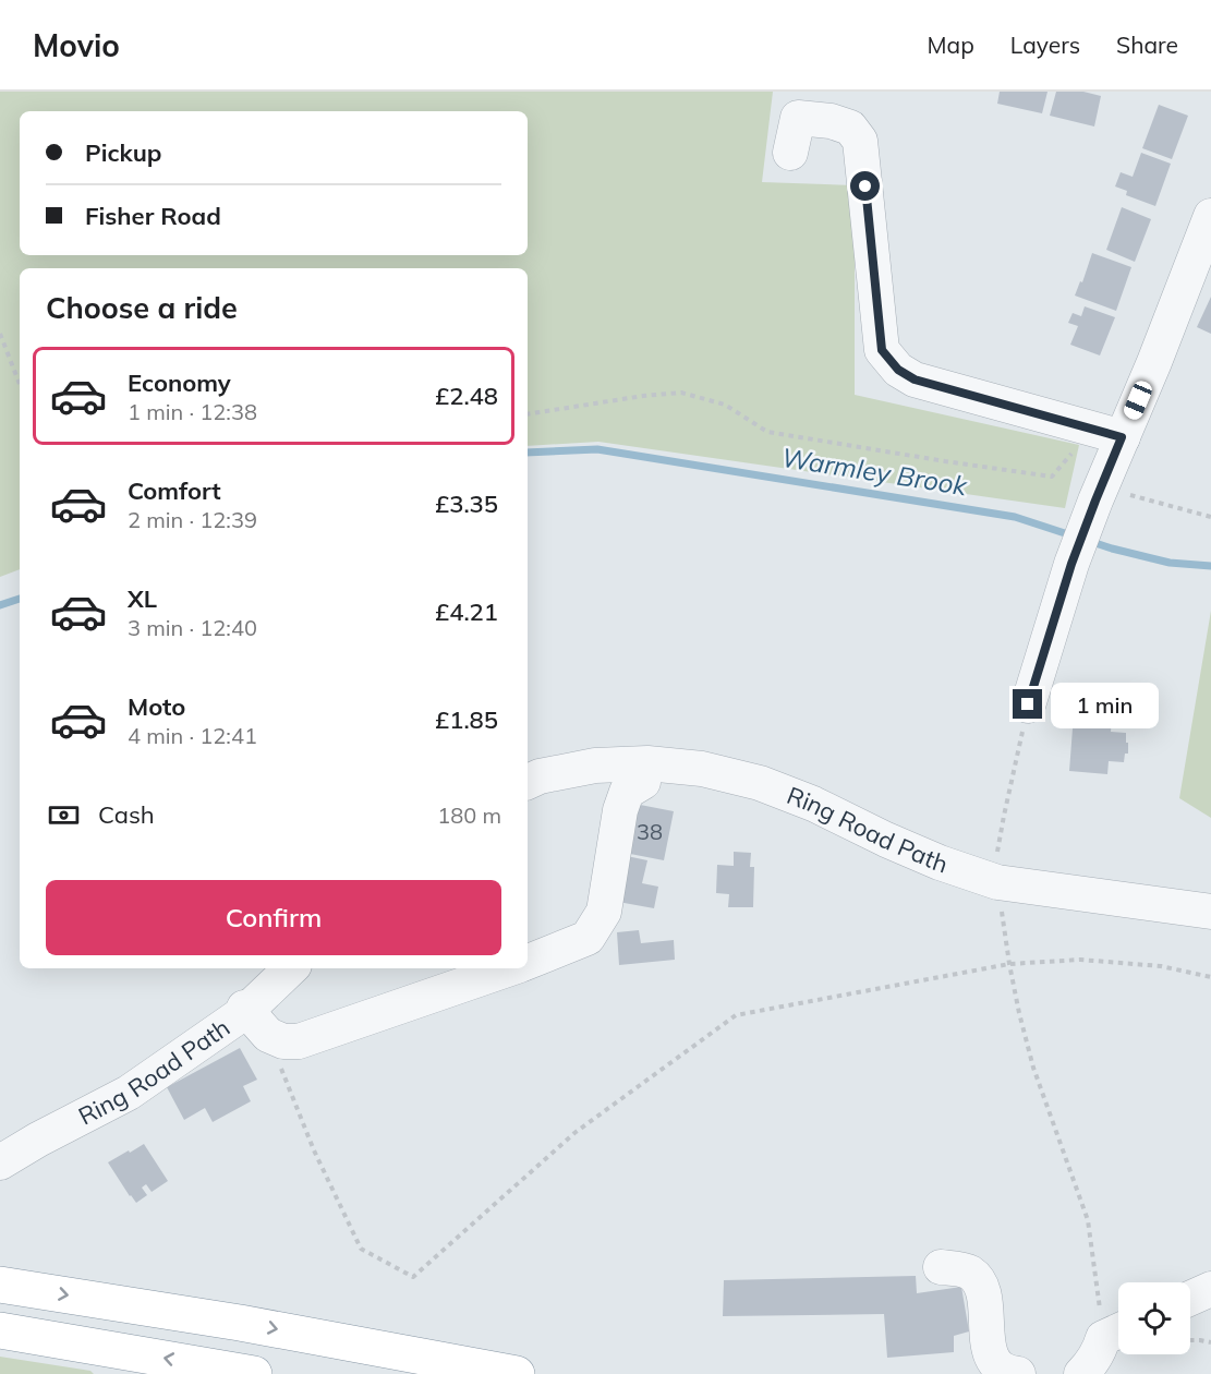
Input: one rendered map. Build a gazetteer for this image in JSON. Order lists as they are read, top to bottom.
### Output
{
  "streets": {
    "street": ["Ring Road Path"]
  },
  "water": ["Warmley Brook"],
  "house_numbers": ["38"],
  "page": {
    "header": "Movio",
    "nav": ["Map", "Layers", "Share"],
    "banner": ["Pickup", "Fisher Road"],
    "heading": "Choose a ride",
    "list": [
      {
        "name": "Economy",
        "note": "1 min · 12:38",
        "value": "£2.48"
      },
      {
        "name": "Comfort",
        "note": "2 min · 12:39",
        "value": "£3.35"
      },
      {
        "name": "XL",
        "note": "3 min · 12:40",
        "value": "£4.21"
      },
      {
        "name": "Moto",
        "note": "4 min · 12:41",
        "value": "£1.85"
      }
    ],
    "bubble": "1 min",
    "pay": ["Cash", "180 m"],
    "buttons": "Confirm"
  }
}
